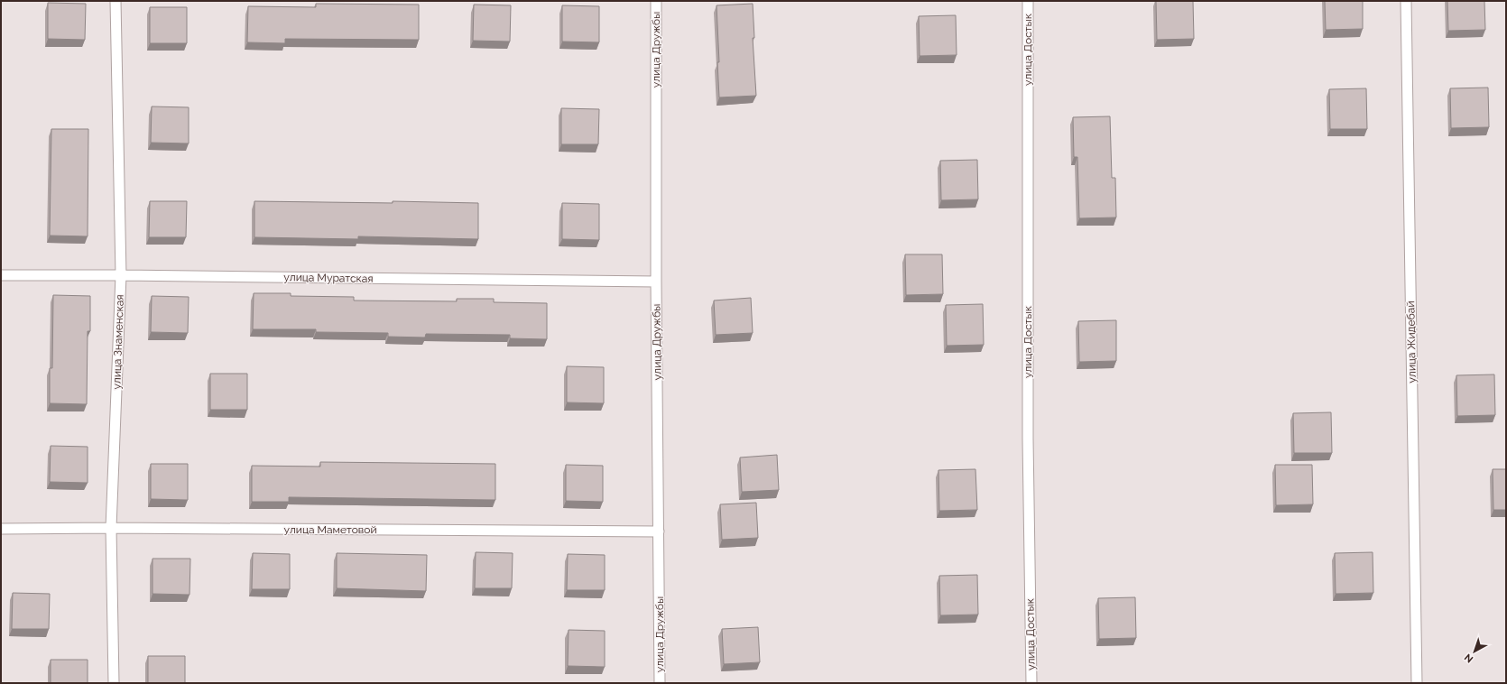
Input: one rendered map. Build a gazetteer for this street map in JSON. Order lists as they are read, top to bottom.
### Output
{
  "streets": {
    "street": [
      "улица Дружбы",
      "улица Достык",
      "улица Муратская",
      "улица Знаменская",
      "улица Жидебай",
      "улица Маметовой"
    ]
  },
  "crossings": [
    ["улица Дружбы", "улица Муратская"],
    ["улица Дружбы", "улица Маметовой"],
    ["улица Муратская", "улица Знаменская"],
    ["улица Знаменская", "улица Маметовой"]
  ],
  "north": "bottom left"
}
